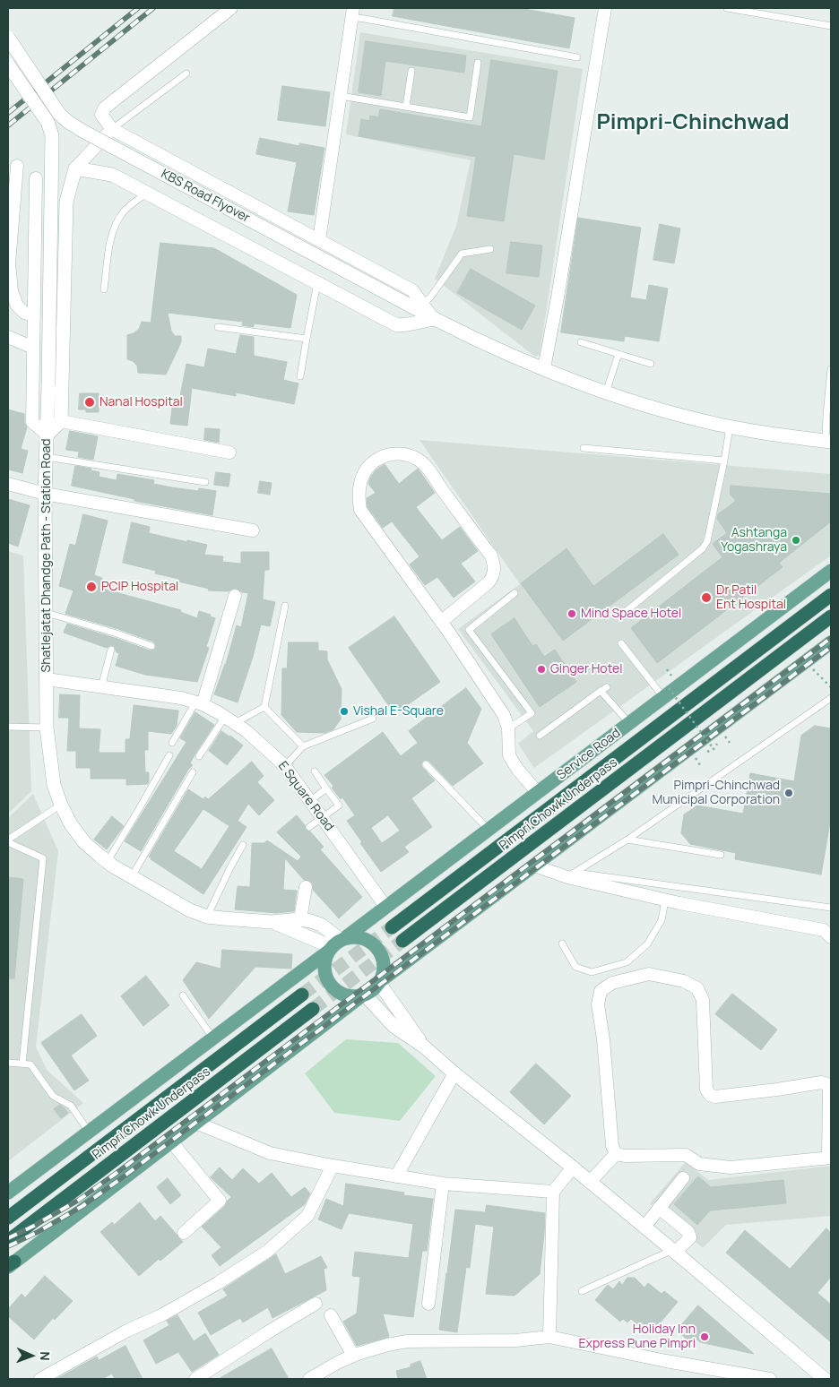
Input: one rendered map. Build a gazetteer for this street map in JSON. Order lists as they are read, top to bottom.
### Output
{
  "streets": {
    "highway": ["Pimpri Chowk Underpass"],
    "main road": ["KBS Road Flyover", "Shatlejatat Dhandge Path - Station Road", "Service Road"],
    "street": ["E Square Road"]
  },
  "crossings": [
    ["Shatlejatat Dhandge Path - Station Road", "Service Road"],
    ["Shatlejatat Dhandge Path - Station Road", "E Square Road"],
    ["Service Road", "E Square Road"]
  ],
  "districts": ["Pimpri-Chinchwad"],
  "places": [
    "Nanal Hospital",
    "Ashtanga Yogashraya",
    "PCIP Hospital",
    "Dr Patil Ent Hospital",
    "Mind Space Hotel",
    "Ginger Hotel",
    "Vishal E-Square",
    "Pimpri-Chinchwad Municipal Corporation",
    "Holiday Inn Express Pune Pimpri"
  ],
  "north": "right"
}
